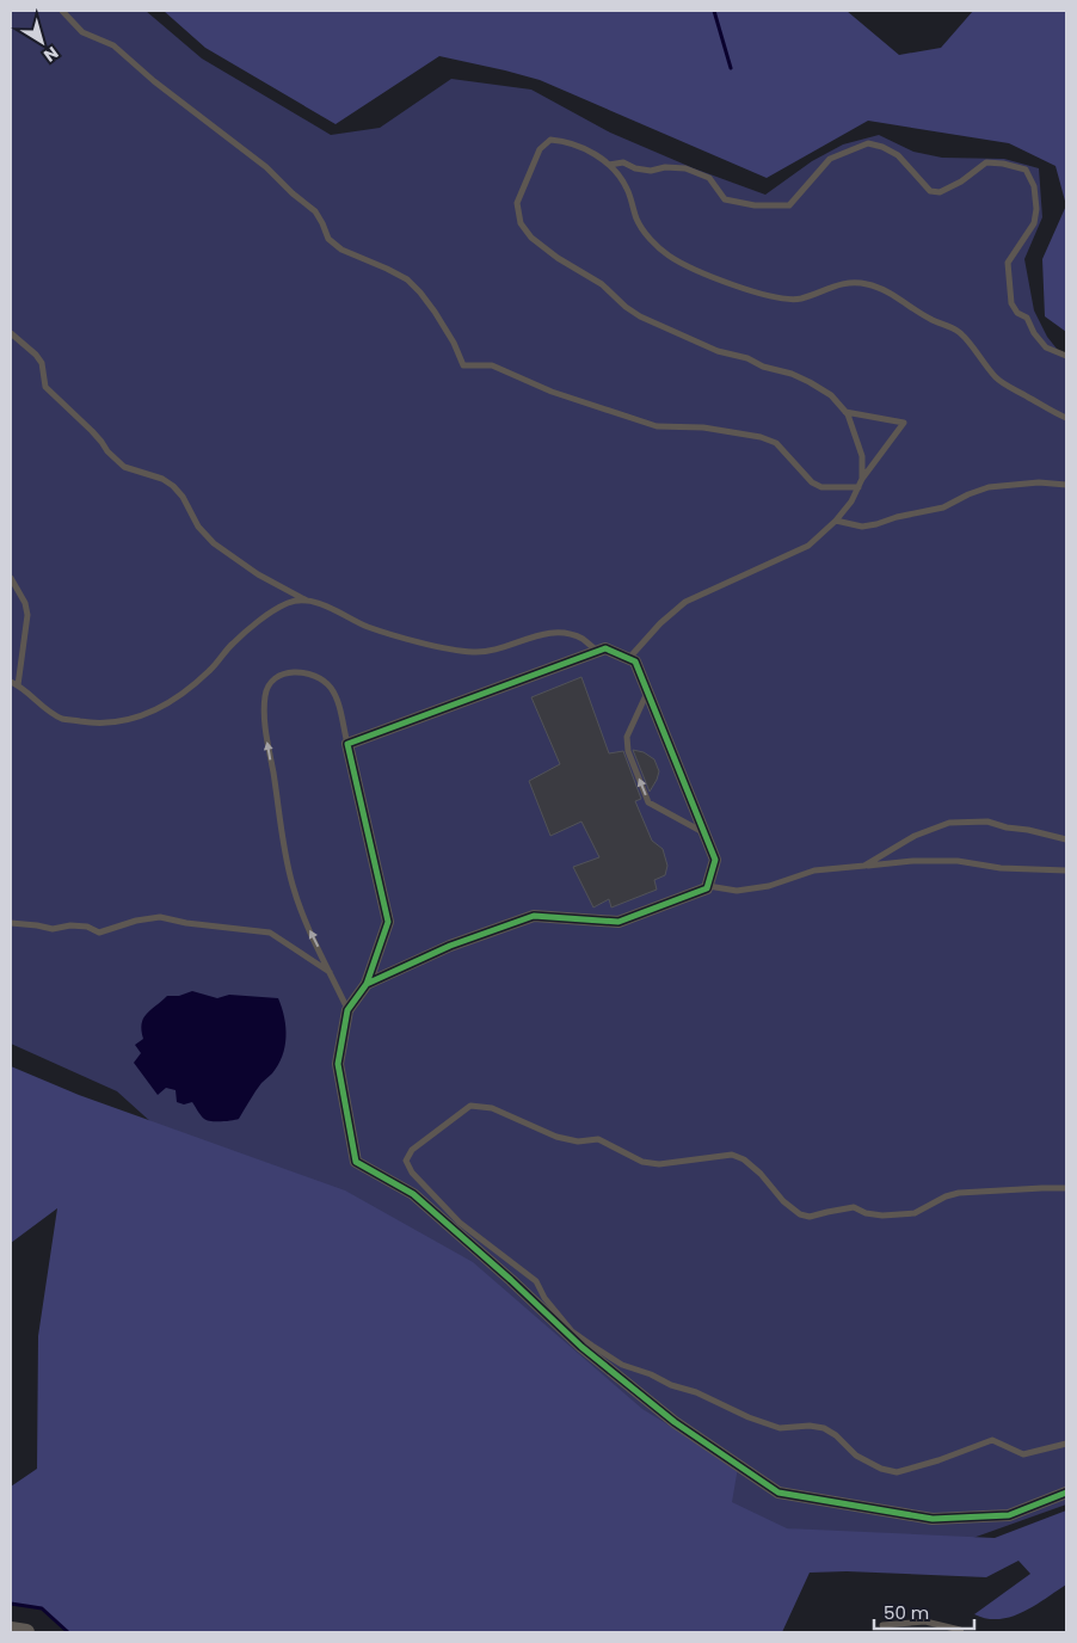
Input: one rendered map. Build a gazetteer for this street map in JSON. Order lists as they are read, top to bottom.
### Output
{
  "scale_bar": "50 m",
  "north": "bottom right"
}
